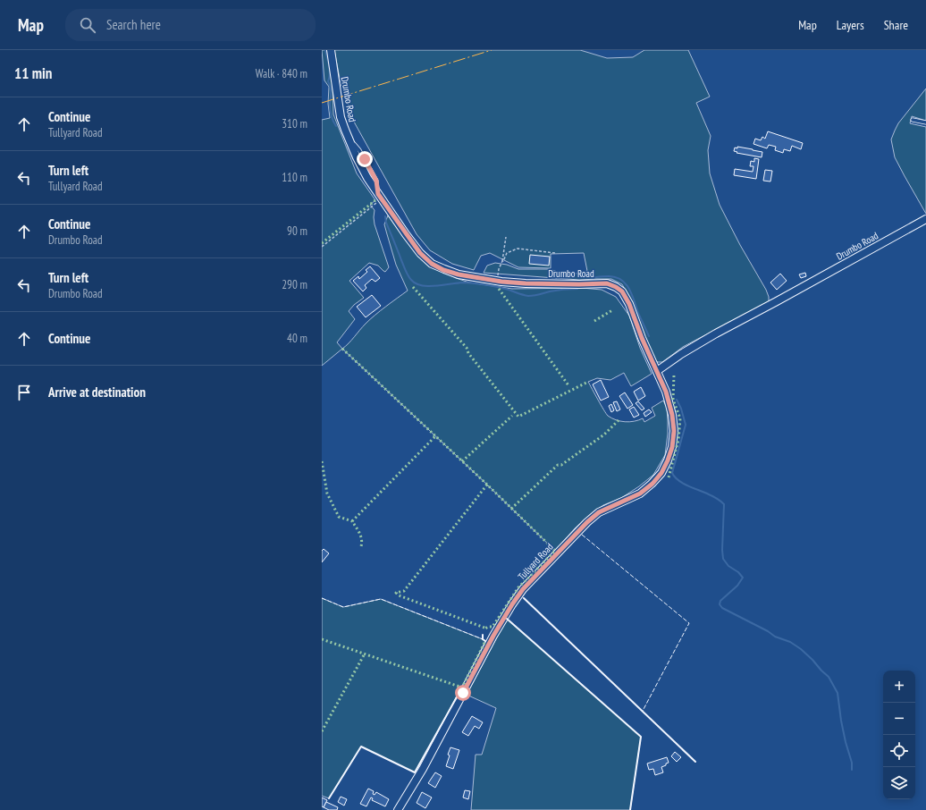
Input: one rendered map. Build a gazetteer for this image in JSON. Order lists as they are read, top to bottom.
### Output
{
  "streets": {
    "street": ["Drumbo Road", "Tullyard Road"]
  },
  "crossings": [
    ["Drumbo Road", "Tullyard Road"]
  ],
  "page": {
    "header": "Map",
    "search": "Search here",
    "nav": ["Map", "Layers", "Share"],
    "heading": ["11 min", "Walk · 840 m"],
    "list": [
      ["Continue", "Tullyard Road", "310 m"],
      ["Turn left", "Tullyard Road", "110 m"],
      ["Continue", "Drumbo Road", "90 m"],
      ["Turn left", "Drumbo Road", "290 m"],
      ["Continue", "40 m"],
      "Arrive at destination"
    ],
    "map_buttons": ["+", "−"]
  }
}
